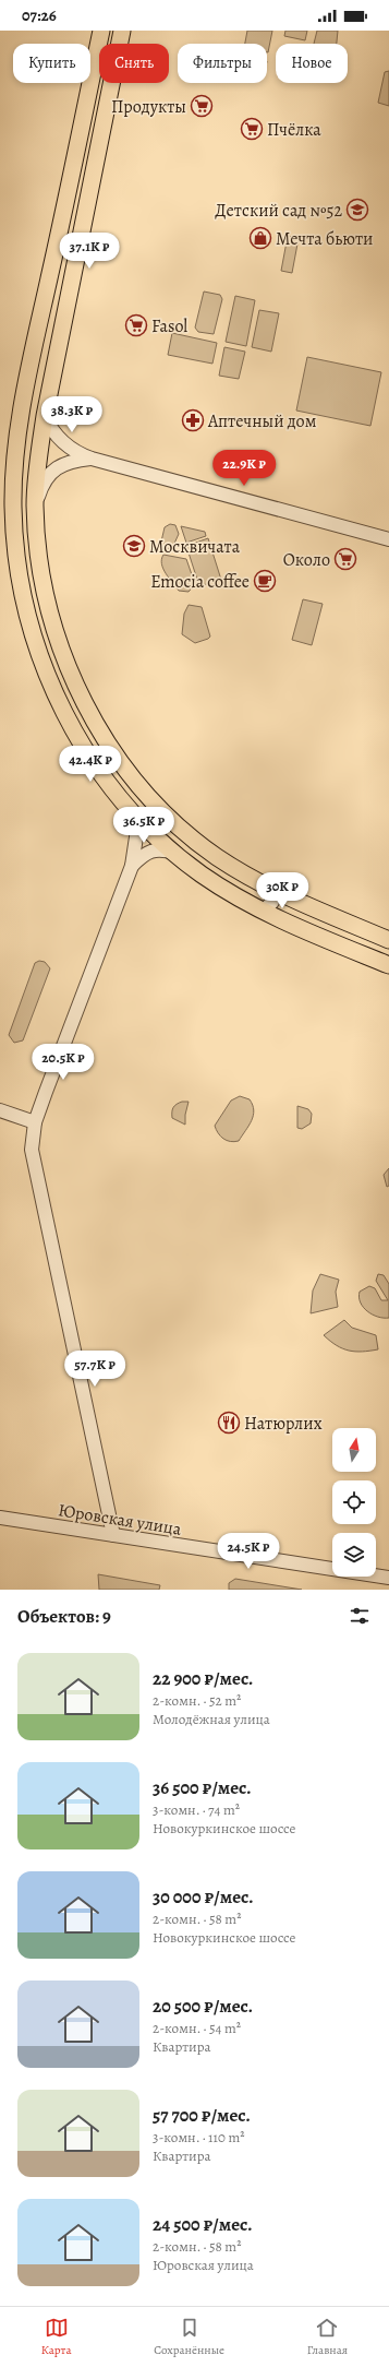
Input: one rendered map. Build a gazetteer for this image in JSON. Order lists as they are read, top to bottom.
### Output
{
  "streets": {
    "street": ["Юровская улица"]
  },
  "places": {
    "supermarket": [
      "Продукты",
      "Пчёлка",
      "Fasol",
      "Около"
    ],
    "school or university": ["Детский сад №52", "Москвичата"],
    "shop": ["Мечта бьюти"],
    "pharmacy": ["Аптечный дом"],
    "cafe": ["Emocia coffee"],
    "restaurant": ["Натюрлих"]
  },
  "north": "top",
  "page": {
    "status": "07:26",
    "chip": [
      "Купить",
      "Снять",
      "Фильтры",
      "Новое"
    ],
    "price": [
      "37.1K ₽",
      "38.3K ₽",
      "22.9K ₽",
      "42.4K ₽",
      "36.5K ₽",
      "30K ₽",
      "20.5K ₽",
      "57.7K ₽",
      "24.5K ₽"
    ],
    "heading": "Объектов: 9",
    "list": [
      {
        "name": "22 900 ₽/мес.",
        "note": "2-комн. · 52 m² · Молодёжная улица"
      },
      {
        "name": "36 500 ₽/мес.",
        "note": "3-комн. · 74 m² · Новокуркинское шоссе"
      },
      {
        "name": "30 000 ₽/мес.",
        "note": "2-комн. · 58 m² · Новокуркинское шоссе"
      },
      {
        "name": "20 500 ₽/мес.",
        "note": "2-комн. · 54 m² · Квартира"
      },
      {
        "name": "57 700 ₽/мес.",
        "note": "3-комн. · 110 m² · Квартира"
      },
      {
        "name": "24 500 ₽/мес.",
        "note": "2-комн. · 58 m² · Юровская улица"
      }
    ],
    "tabs": ["Карта", "Сохранённые", "Главная"]
  }
}
